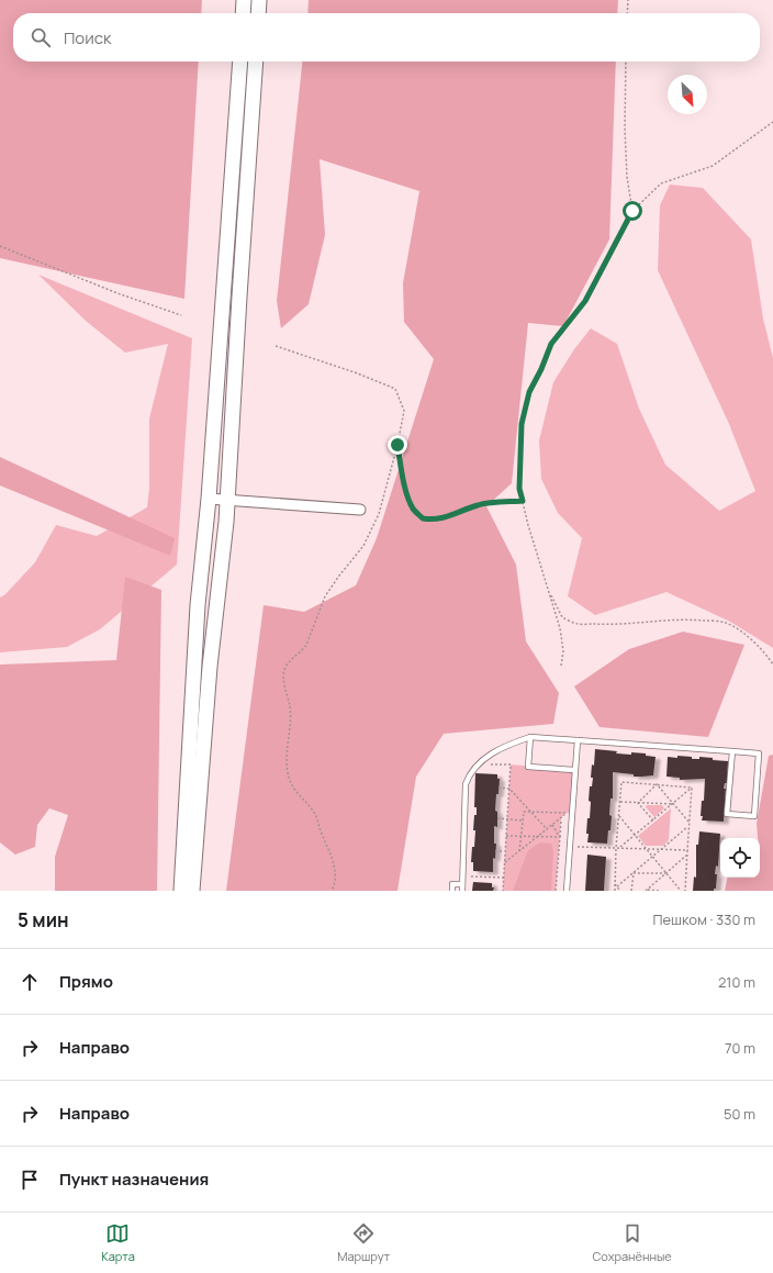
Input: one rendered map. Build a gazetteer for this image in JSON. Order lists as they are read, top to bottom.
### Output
{
  "north": "bottom right",
  "page": {
    "search": "Поиск",
    "heading": ["5 мин", "Пешком · 330 m"],
    "list": [
      ["Прямо", "210 m"],
      ["Направо", "70 m"],
      ["Направо", "50 m"],
      "Пункт назначения"
    ],
    "nav": ["Карта", "Маршрут", "Сохранённые"]
  }
}
